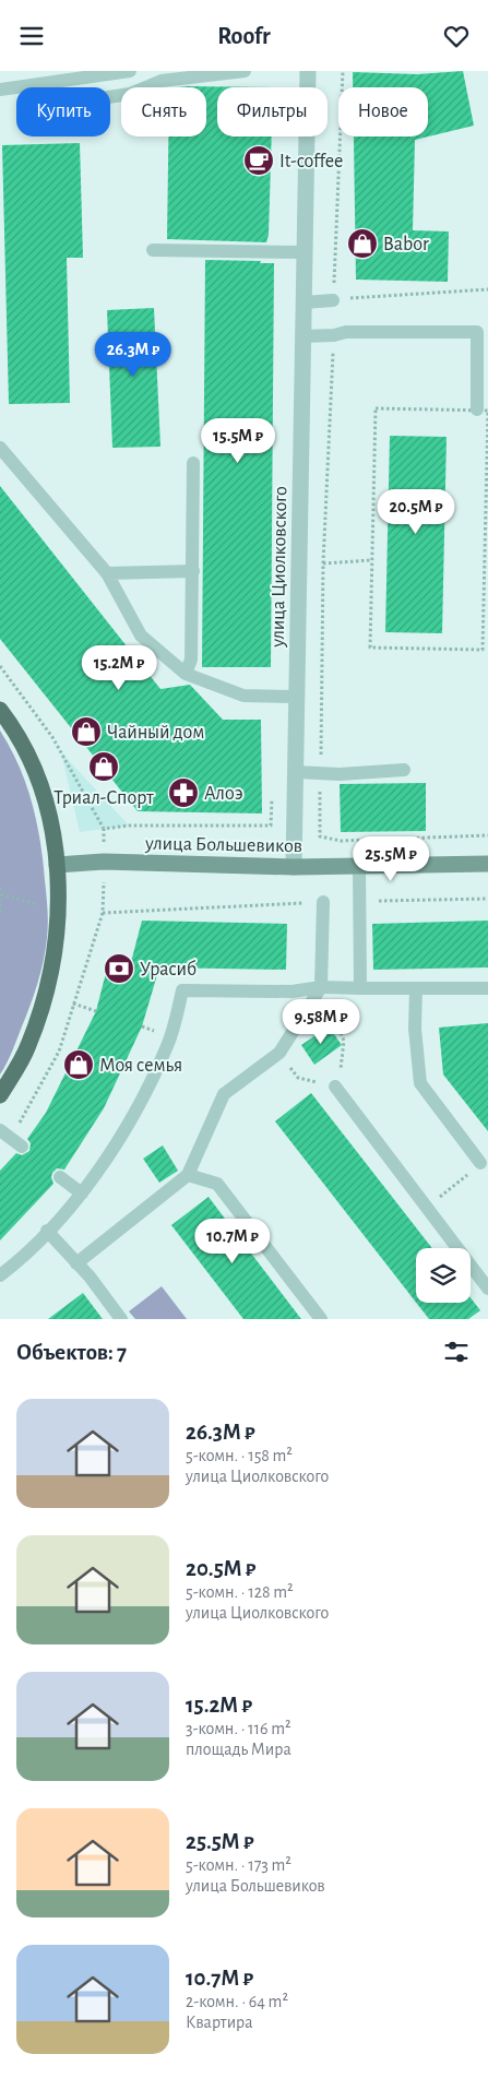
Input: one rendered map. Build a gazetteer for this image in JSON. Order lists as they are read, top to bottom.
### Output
{
  "streets": {
    "street": ["улица Циолковского", "улица Большевиков"]
  },
  "crossings": [
    ["улица Циолковского", "улица Большевиков"]
  ],
  "places": {
    "cafe": ["It-coffee"],
    "shop": [
      "Babor",
      "Чайный дом",
      "Триал-Спорт",
      "Моя семья"
    ],
    "pharmacy": ["Алоэ"],
    "bank": ["Урасиб"]
  },
  "page": {
    "header": "Roofr",
    "chip": [
      "Купить",
      "Снять",
      "Фильтры",
      "Новое"
    ],
    "price": [
      "26.3M ₽",
      "15.5M ₽",
      "20.5M ₽",
      "15.2M ₽",
      "25.5M ₽",
      "9.58M ₽",
      "10.7M ₽"
    ],
    "heading": "Объектов: 7",
    "list": [
      {
        "name": "26.3M ₽",
        "note": "5-комн. · 158 m² · улица Циолковского"
      },
      {
        "name": "20.5M ₽",
        "note": "5-комн. · 128 m² · улица Циолковского"
      },
      {
        "name": "15.2M ₽",
        "note": "3-комн. · 116 m² · площадь Мира"
      },
      {
        "name": "25.5M ₽",
        "note": "5-комн. · 173 m² · улица Большевиков"
      },
      {
        "name": "10.7M ₽",
        "note": "2-комн. · 64 m² · Квартира"
      }
    ]
  }
}
